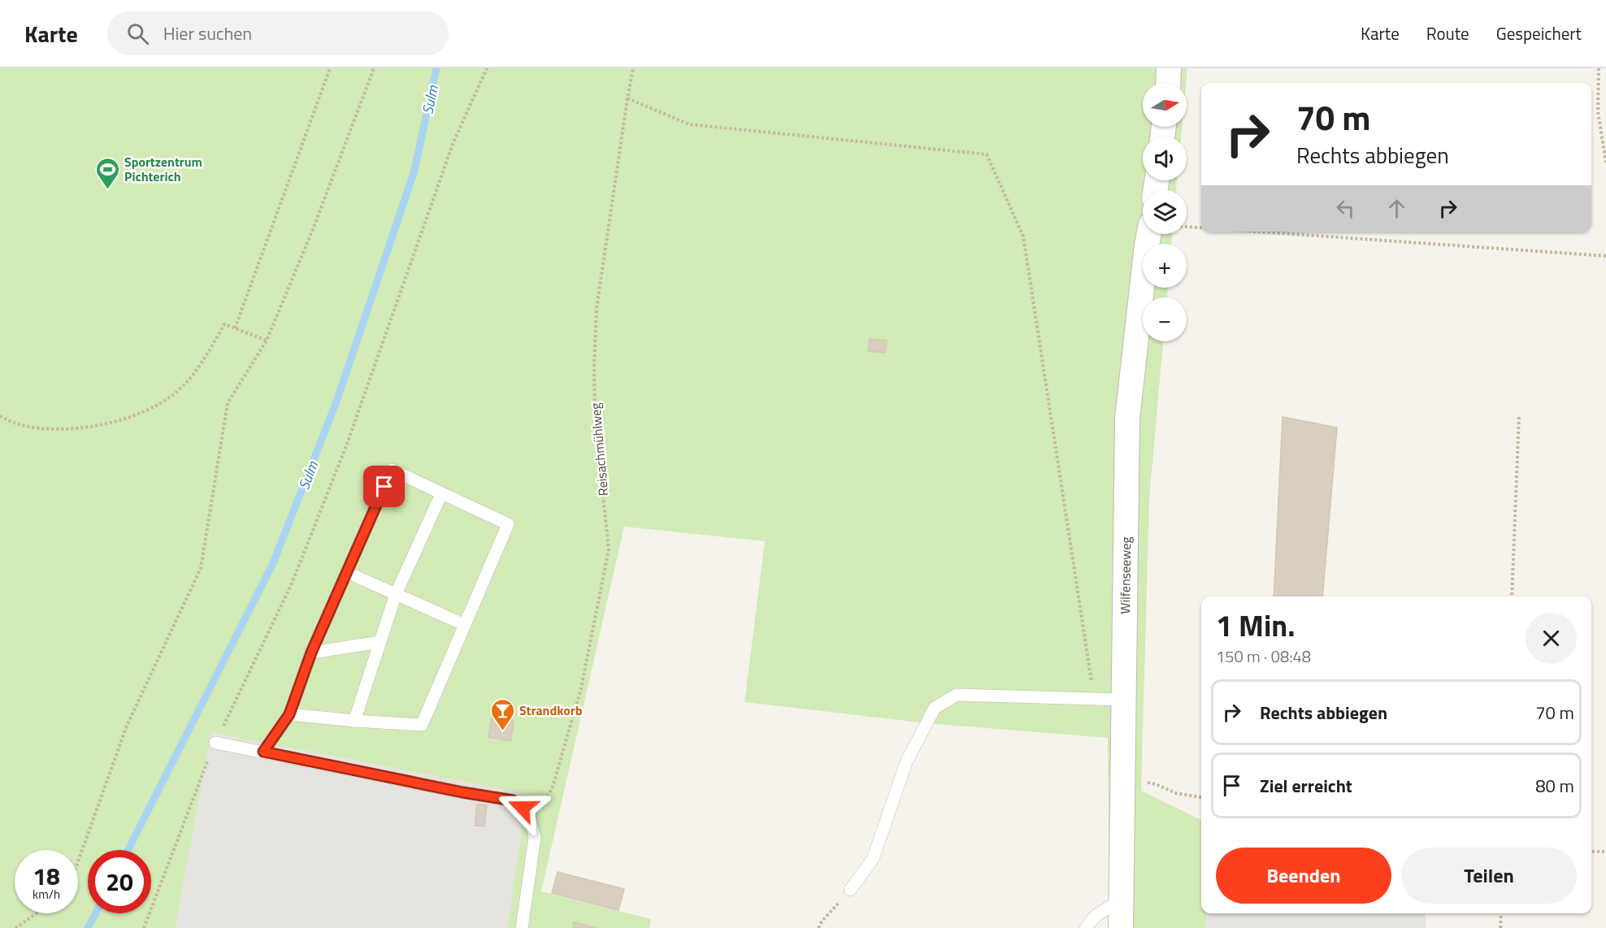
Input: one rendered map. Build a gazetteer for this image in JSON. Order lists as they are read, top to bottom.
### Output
{
  "streets": {
    "street": ["Wilfenseeweg"],
    "path": ["Reisachmühlweg"]
  },
  "water": ["Sulm"],
  "places": {
    "sports": ["Sportzentrum Pichterich"],
    "bar": ["Strandkorb"]
  },
  "north": "right",
  "page": {
    "header": "Karte",
    "search": "Hier suchen",
    "nav": ["Karte", "Route", "Gespeichert"],
    "map_buttons": ["+", "−"],
    "turn": ["70 m", "Rechts abbiegen"],
    "heading": ["1 Min.", "150 m · 08:48"],
    "list": [
      {
        "name": "Rechts abbiegen",
        "value": "70 m"
      },
      {
        "name": "Ziel erreicht",
        "value": "80 m"
      }
    ],
    "buttons": ["Beenden", "Teilen"],
    "speed": "18 km/h",
    "limit": "20"
  }
}
